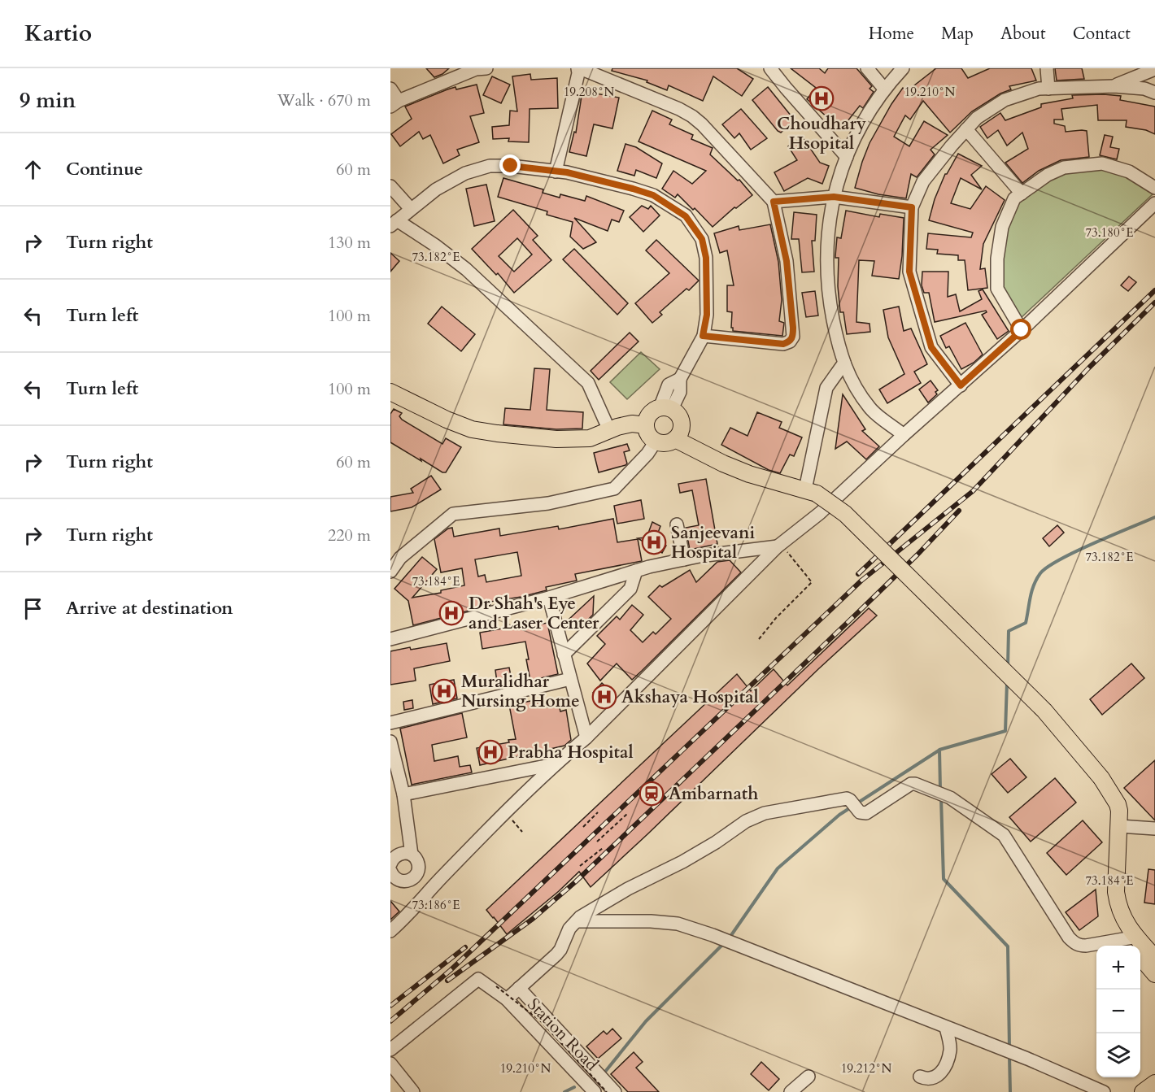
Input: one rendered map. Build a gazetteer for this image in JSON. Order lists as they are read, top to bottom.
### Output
{
  "streets": {
    "street": ["Station Road"]
  },
  "places": {
    "hospital": [
      "Choudhary Hsopital",
      "Sanjeevani Hospital",
      "Dr Shah's Eye and Laser Center",
      "Muralidhar Nursing Home",
      "Akshaya Hospital",
      "Prabha Hospital"
    ],
    "station": ["Ambarnath"]
  },
  "page": {
    "header": "Kartio",
    "nav": [
      "Home",
      "Map",
      "About",
      "Contact"
    ],
    "heading": ["9 min", "Walk · 670 m"],
    "list": [
      ["Continue", "60 m"],
      ["Turn right", "130 m"],
      ["Turn left", "100 m"],
      ["Turn left", "100 m"],
      ["Turn right", "60 m"],
      ["Turn right", "220 m"],
      "Arrive at destination"
    ],
    "map_buttons": ["+", "−"]
  },
  "coordinates": [
    "19.210°N",
    "19.208°N",
    "73.180°E",
    "73.182°E",
    "73.184°E",
    "73.186°E",
    "19.212°N"
  ]
}
